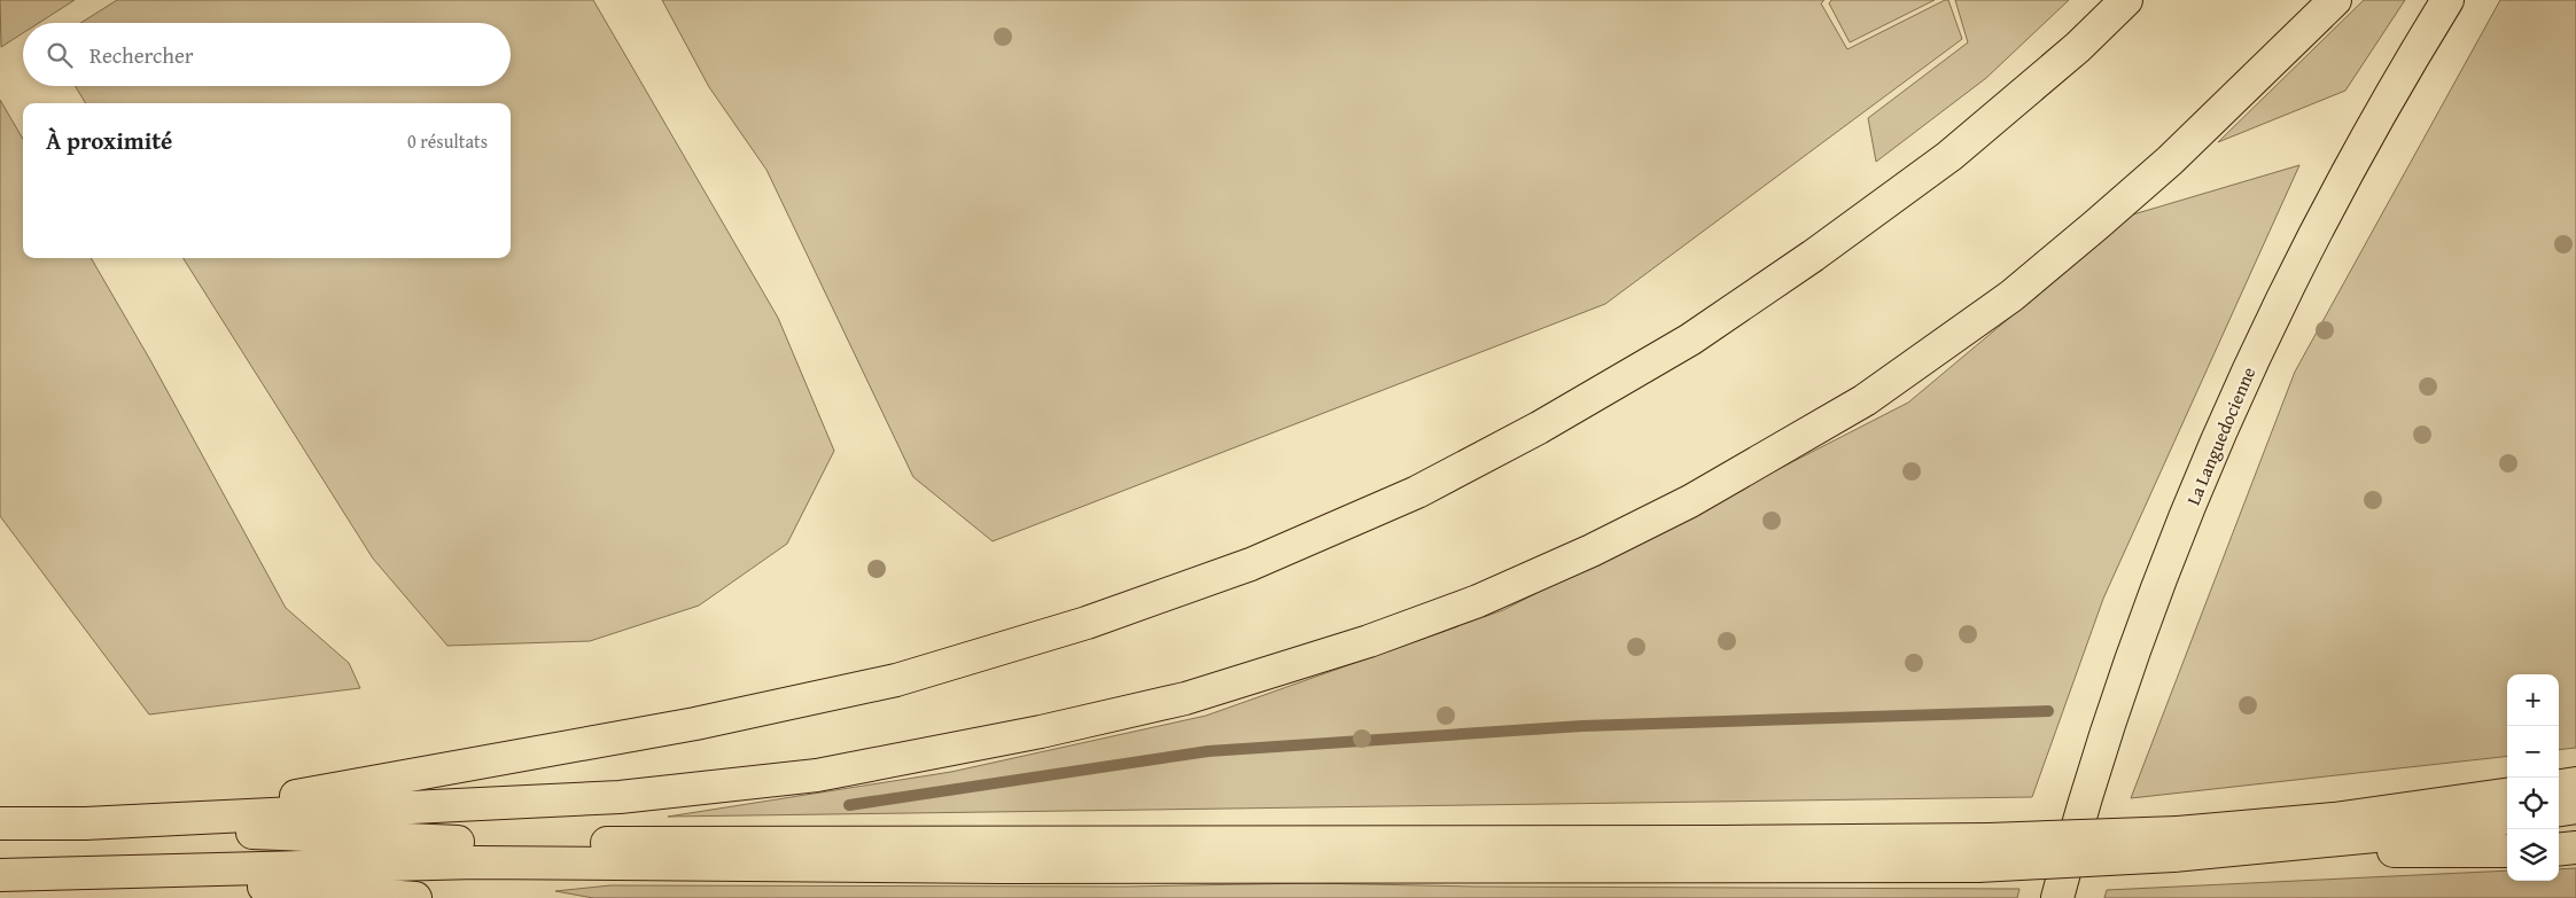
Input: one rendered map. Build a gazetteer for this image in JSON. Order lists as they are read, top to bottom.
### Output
{
  "streets": {
    "highway": ["La Languedocienne"]
  },
  "page": {
    "search": "Rechercher",
    "heading": ["À proximité", "0 résultats"],
    "map_buttons": ["+", "−"]
  }
}
